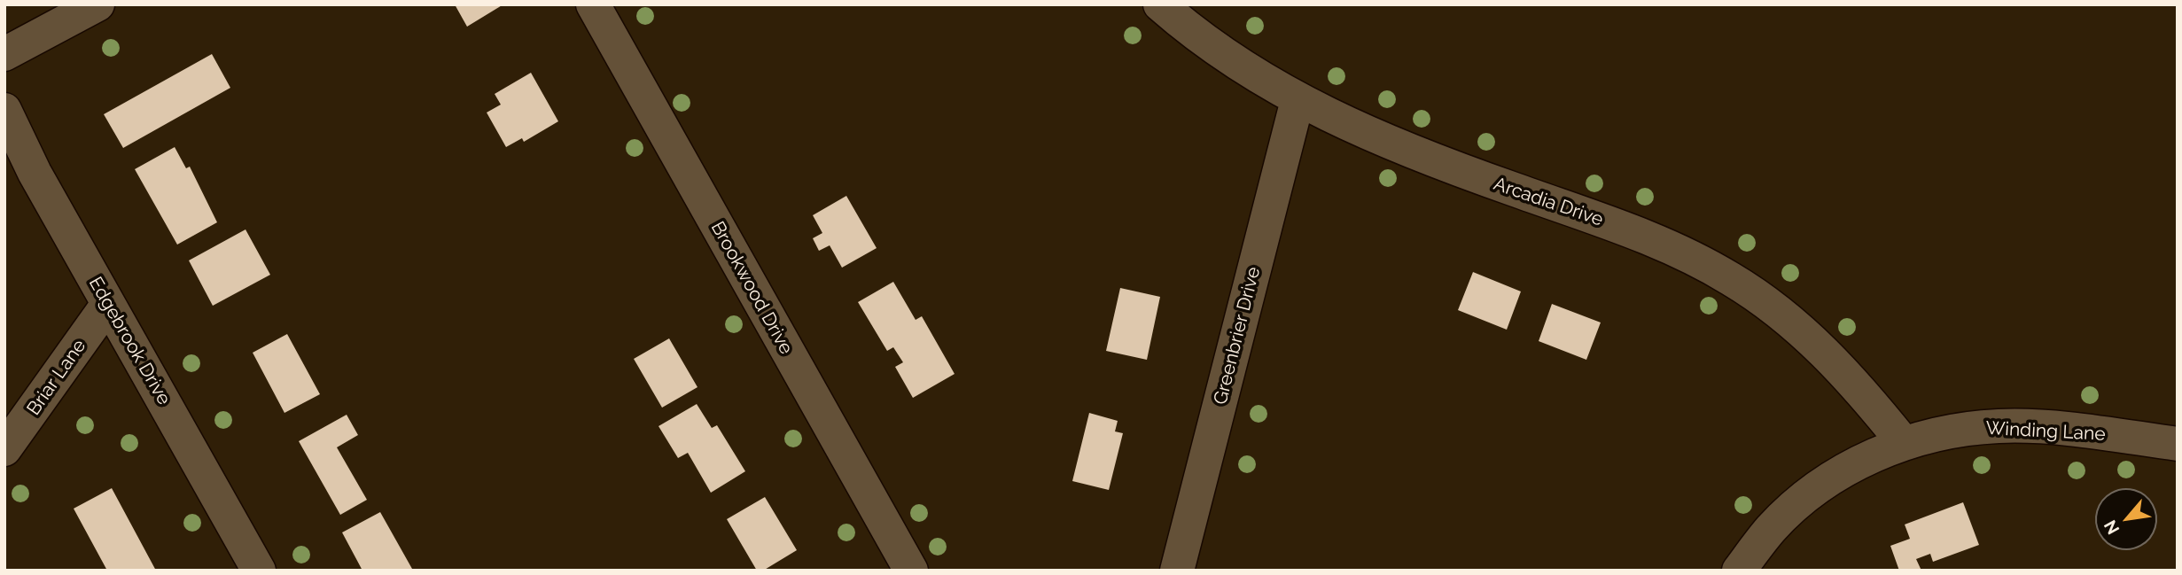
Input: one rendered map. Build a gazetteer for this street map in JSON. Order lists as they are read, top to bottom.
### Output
{
  "streets": {
    "street": [
      "Arcadia Drive",
      "Brookwood Drive",
      "Greenbrier Drive",
      "Edgebrook Drive",
      "Briar Lane",
      "Winding Lane"
    ]
  },
  "crossings": [
    ["Arcadia Drive", "Greenbrier Drive"],
    ["Arcadia Drive", "Winding Lane"],
    ["Edgebrook Drive", "Briar Lane"]
  ],
  "north": "bottom left"
}
